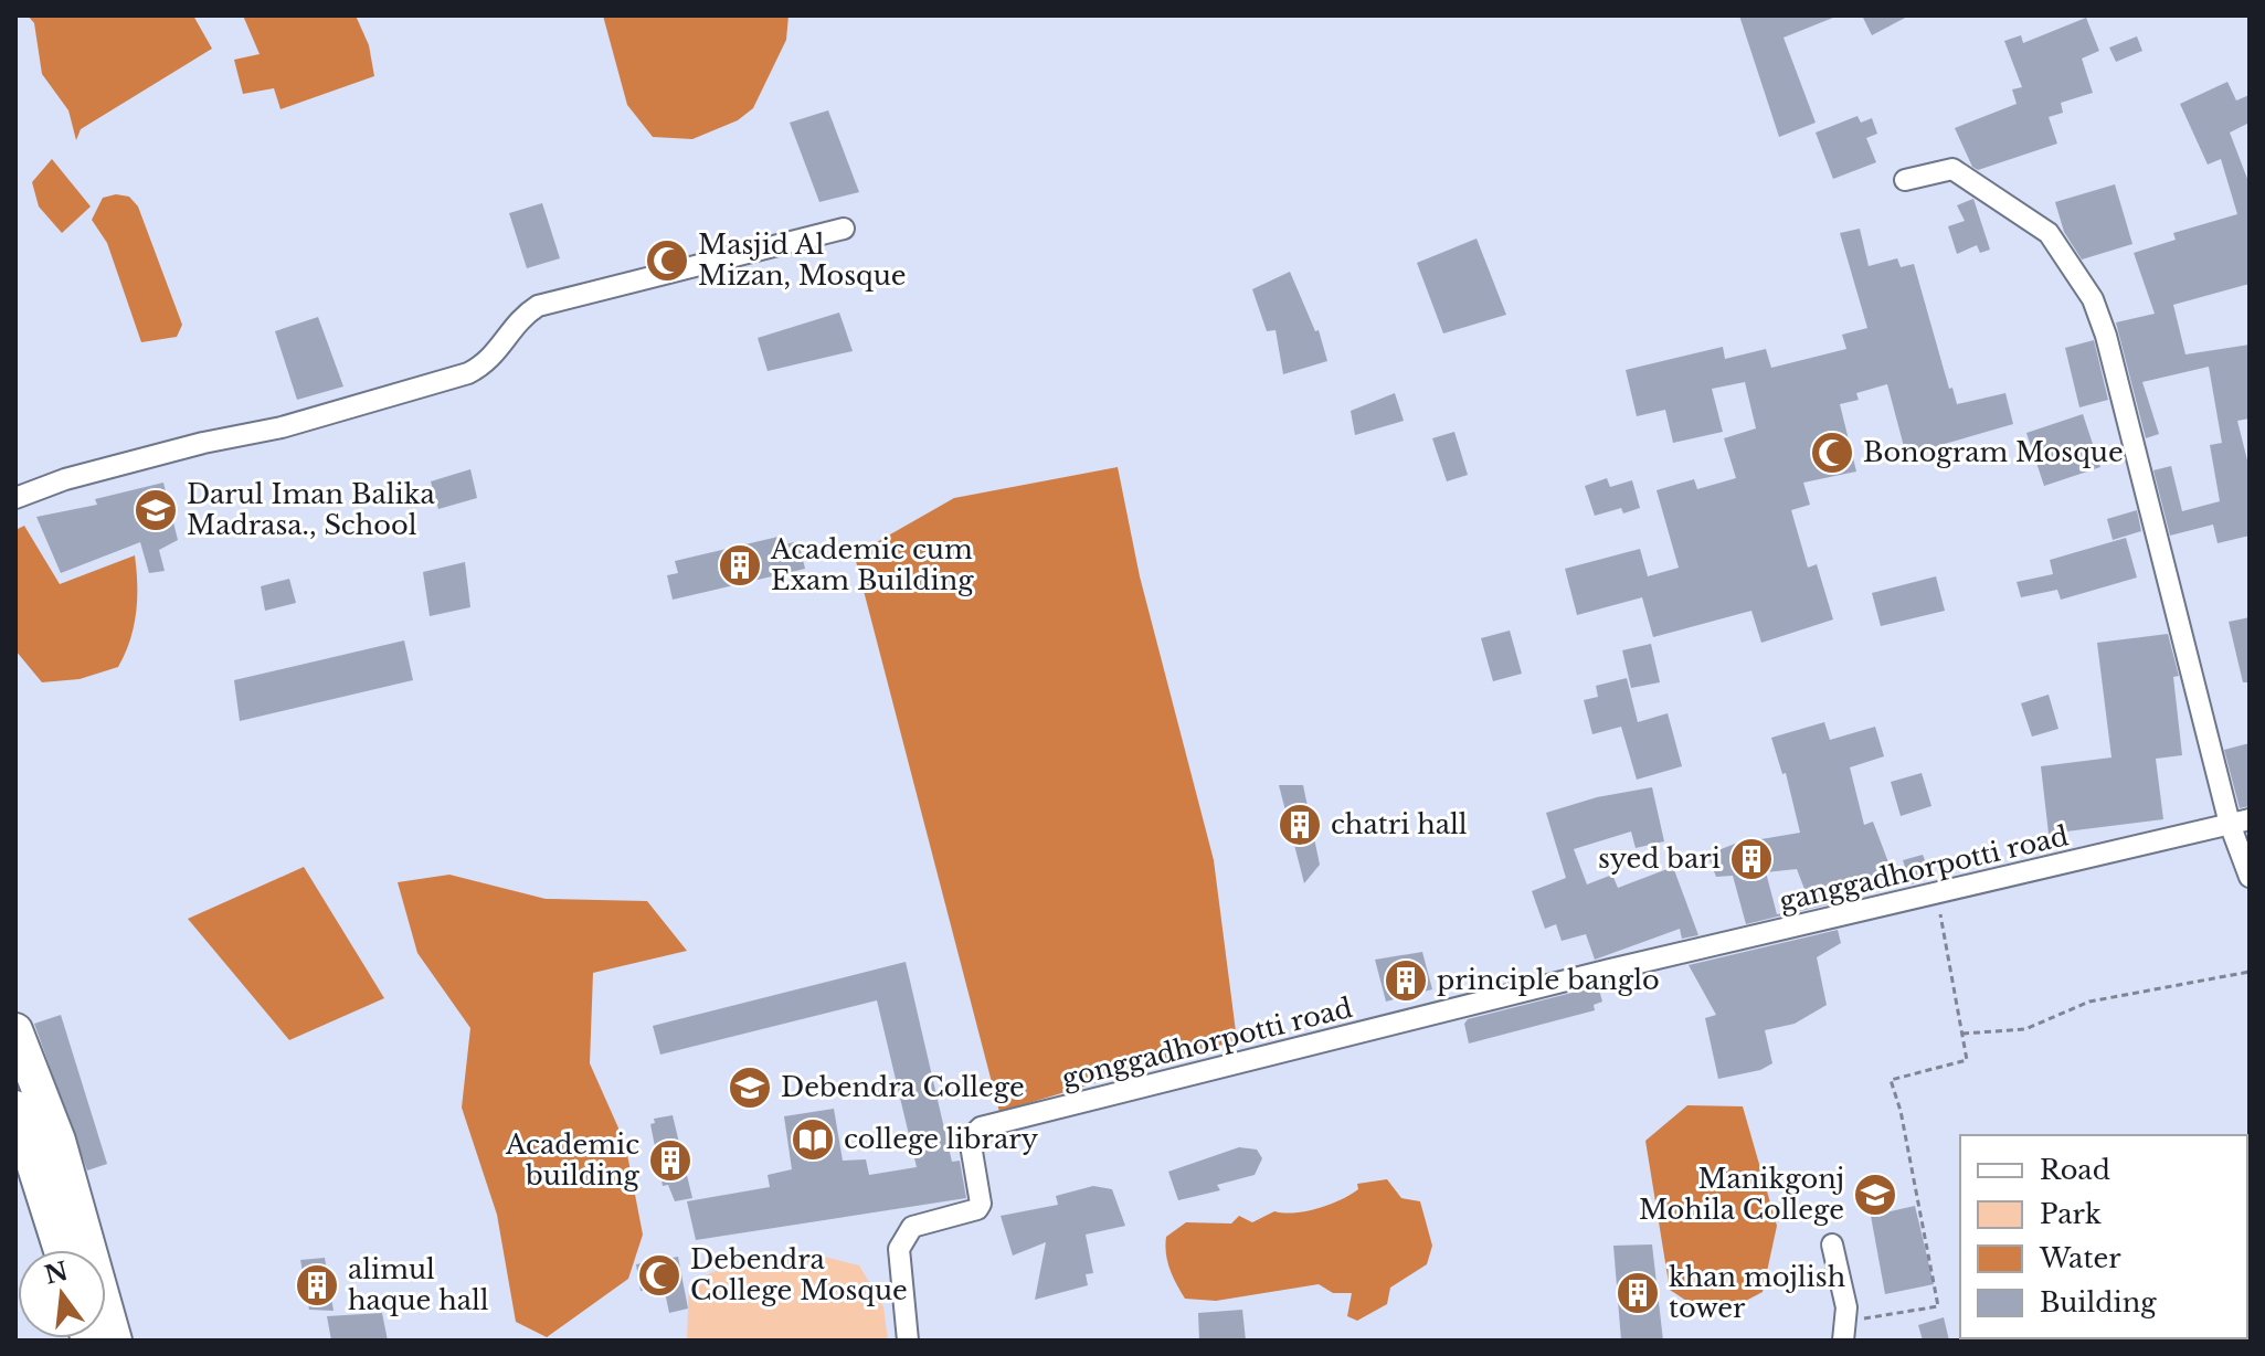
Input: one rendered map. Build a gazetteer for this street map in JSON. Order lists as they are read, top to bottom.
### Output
{
  "streets": {
    "street": ["ganggadhorpotti road", "gonggadhorpotti road"]
  },
  "crossings": [
    ["ganggadhorpotti road", "gonggadhorpotti road"]
  ],
  "places": {
    "mosque": ["Masjid Al Mizan, Mosque", "Bonogram Mosque", "Debendra College Mosque"],
    "school or university": ["Darul Iman Balika Madrasa., School", "Debendra College", "Manikgonj Mohila College"],
    "building": [
      "Academic cum Exam Building",
      "chatri hall",
      "syed bari",
      "principle banglo",
      "Academic building",
      "alimul haque hall",
      "khan mojlish tower"
    ],
    "library": ["college library"]
  },
  "legend": [
    "Road",
    "Park",
    "Water",
    "Building"
  ],
  "north": "top"
}
